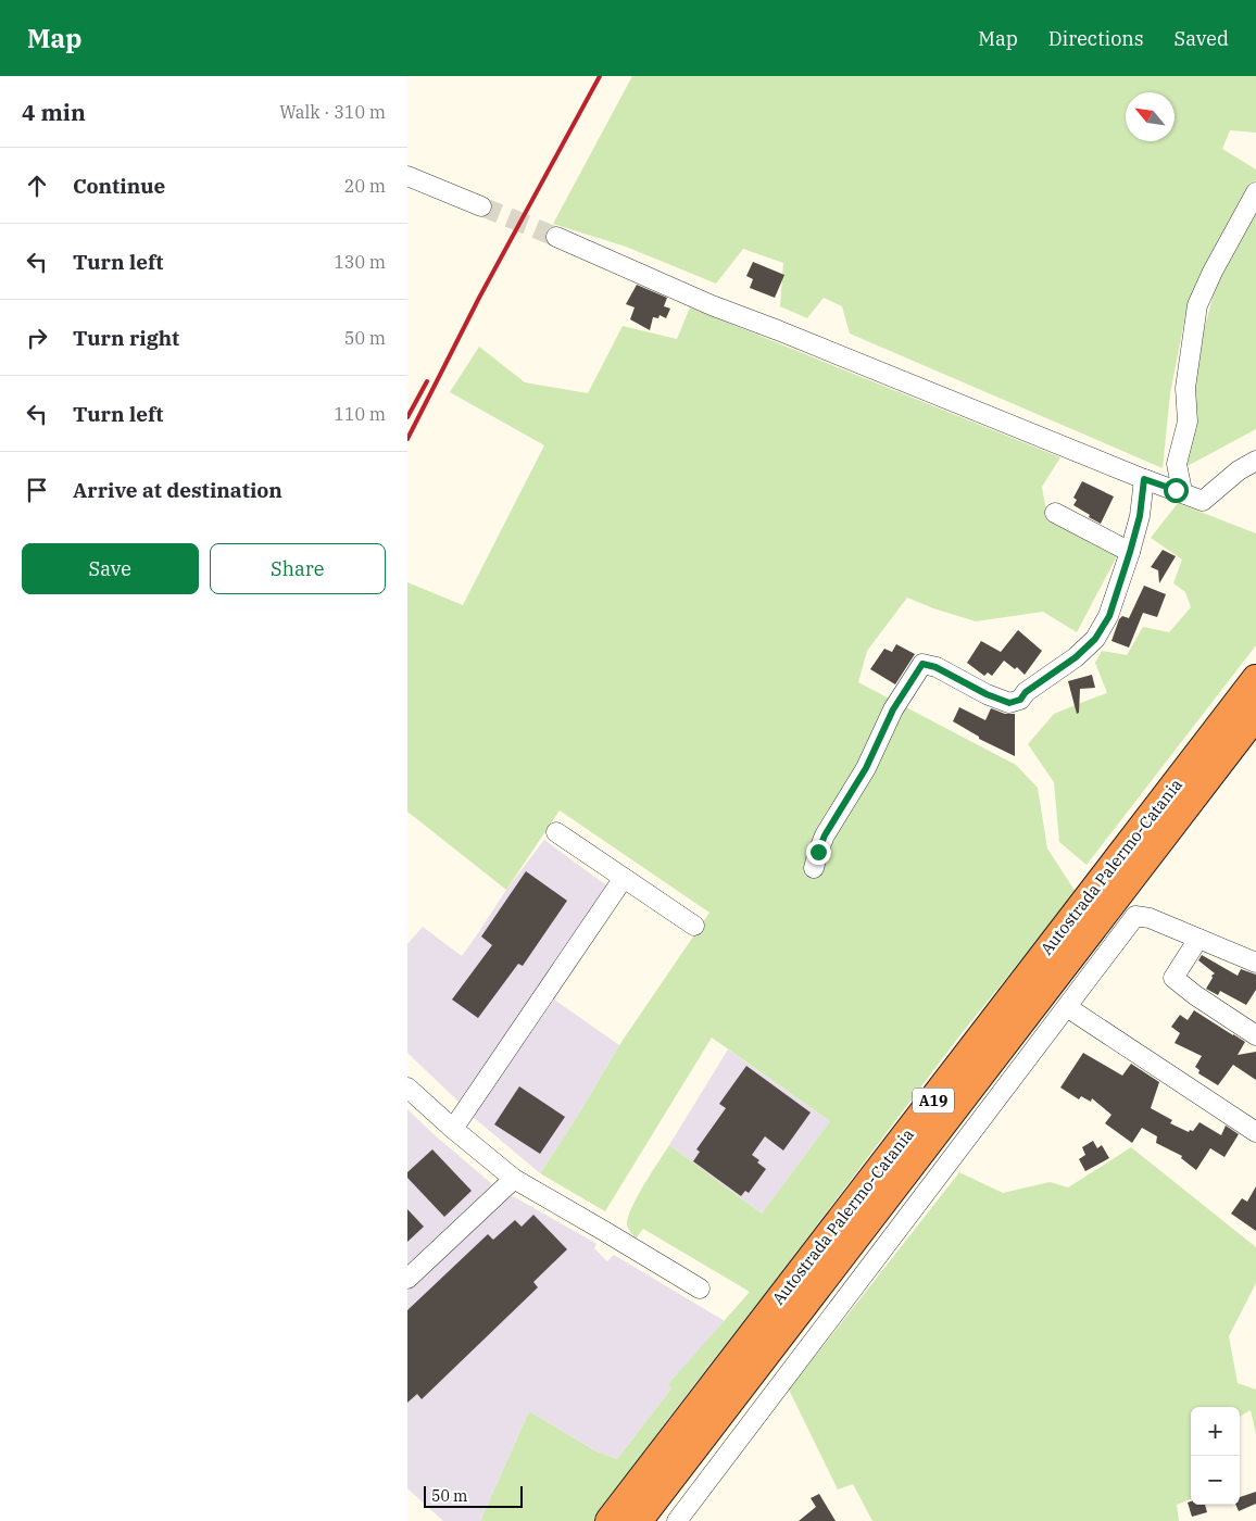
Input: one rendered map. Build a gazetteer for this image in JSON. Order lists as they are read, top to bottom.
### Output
{
  "streets": {
    "highway": ["Autostrada Palermo-Catania", "A19"]
  },
  "scale_bar": "50 m",
  "north": "top left",
  "page": {
    "header": "Map",
    "nav": ["Map", "Directions", "Saved"],
    "heading": ["4 min", "Walk · 310 m"],
    "list": [
      ["Continue", "20 m"],
      ["Turn left", "130 m"],
      ["Turn right", "50 m"],
      ["Turn left", "110 m"],
      "Arrive at destination"
    ],
    "buttons": ["Save", "Share"],
    "map_buttons": ["+", "−"],
    "scale": "50 m"
  }
}
